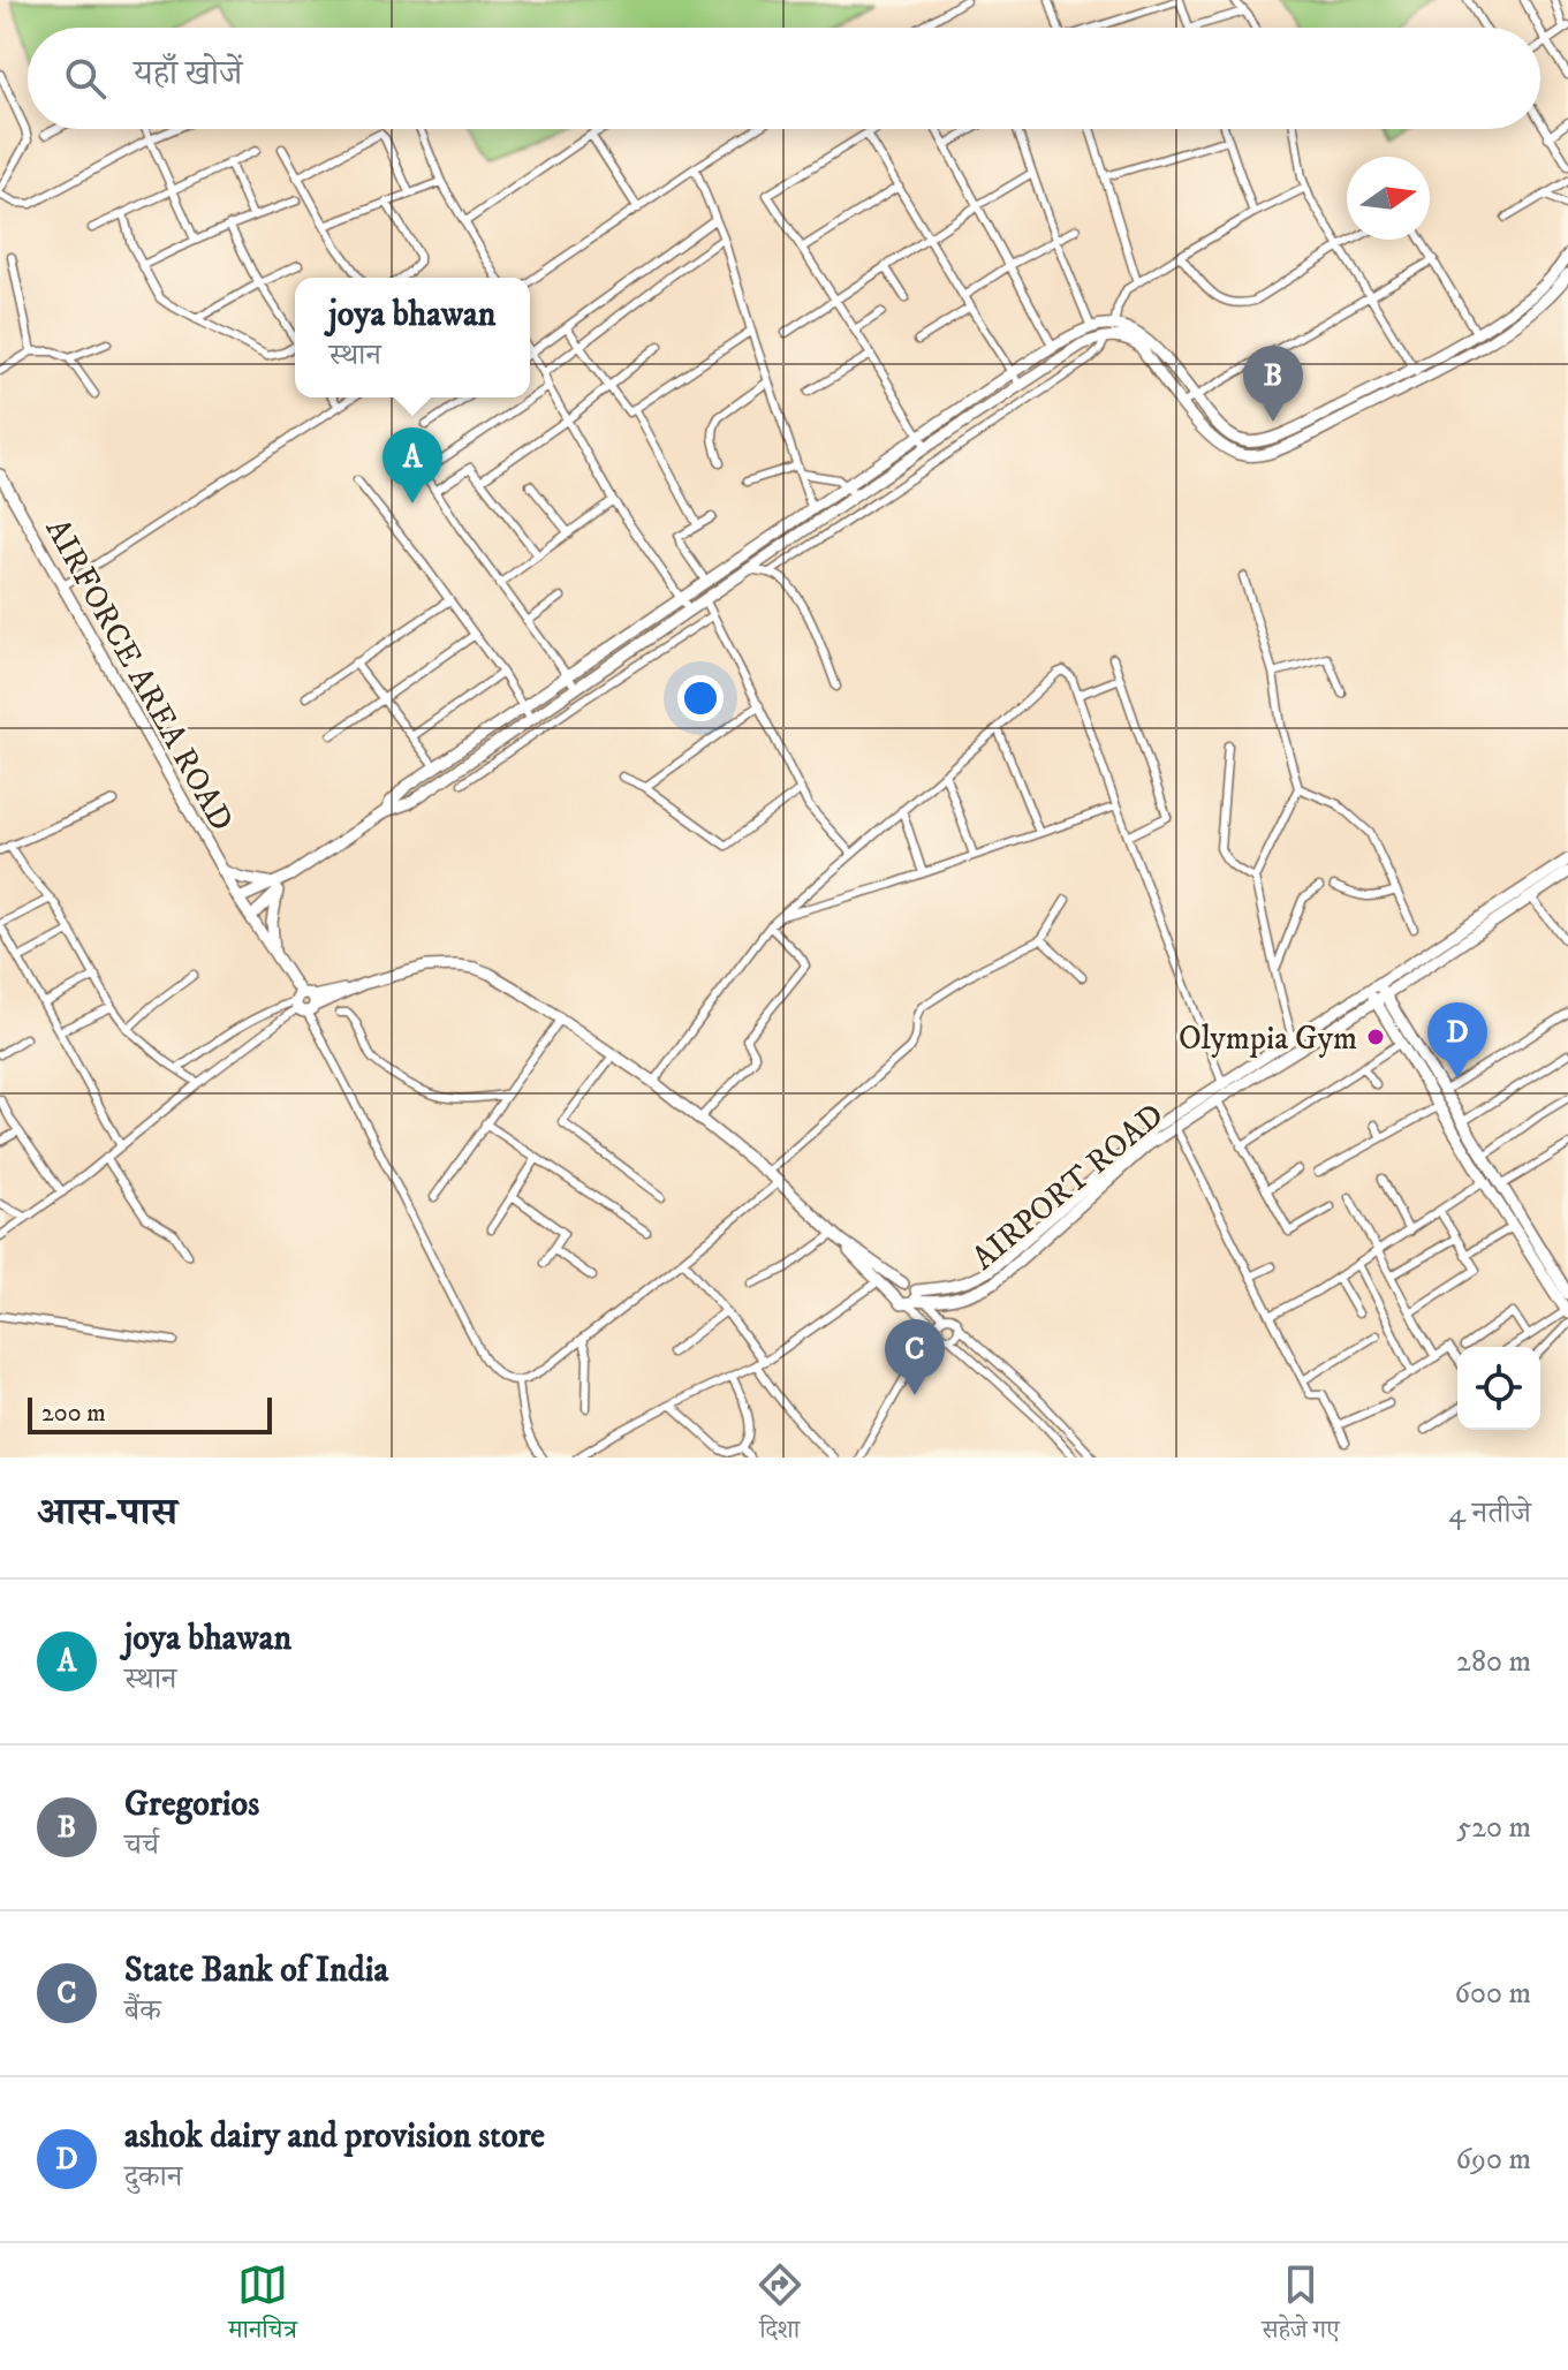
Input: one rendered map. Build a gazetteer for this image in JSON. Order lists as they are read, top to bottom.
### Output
{
  "streets": {
    "street": ["AIRFORCE AREA ROAD", "AIRPORT ROAD"]
  },
  "places": ["Olympia Gym"],
  "scale_bar": "200 m",
  "north": "right",
  "page": {
    "search": "यहाँ खोजें",
    "popup": ["joya bhawan", "स्थान"],
    "pins": [
      "B",
      "A",
      "D",
      "C"
    ],
    "scale": "200 m",
    "heading": ["आस-पास", "4 नतीजे"],
    "list": [
      {
        "mark": "A",
        "name": "joya bhawan",
        "note": "स्थान",
        "value": "280 m"
      },
      {
        "mark": "B",
        "name": "Gregorios",
        "note": "चर्च",
        "value": "520 m"
      },
      {
        "mark": "C",
        "name": "State Bank of India",
        "note": "बैंक",
        "value": "600 m"
      },
      {
        "mark": "D",
        "name": "ashok dairy and provision store",
        "note": "दुकान",
        "value": "690 m"
      }
    ],
    "nav": ["मानचित्र", "दिशा", "सहेजे गए"]
  }
}
